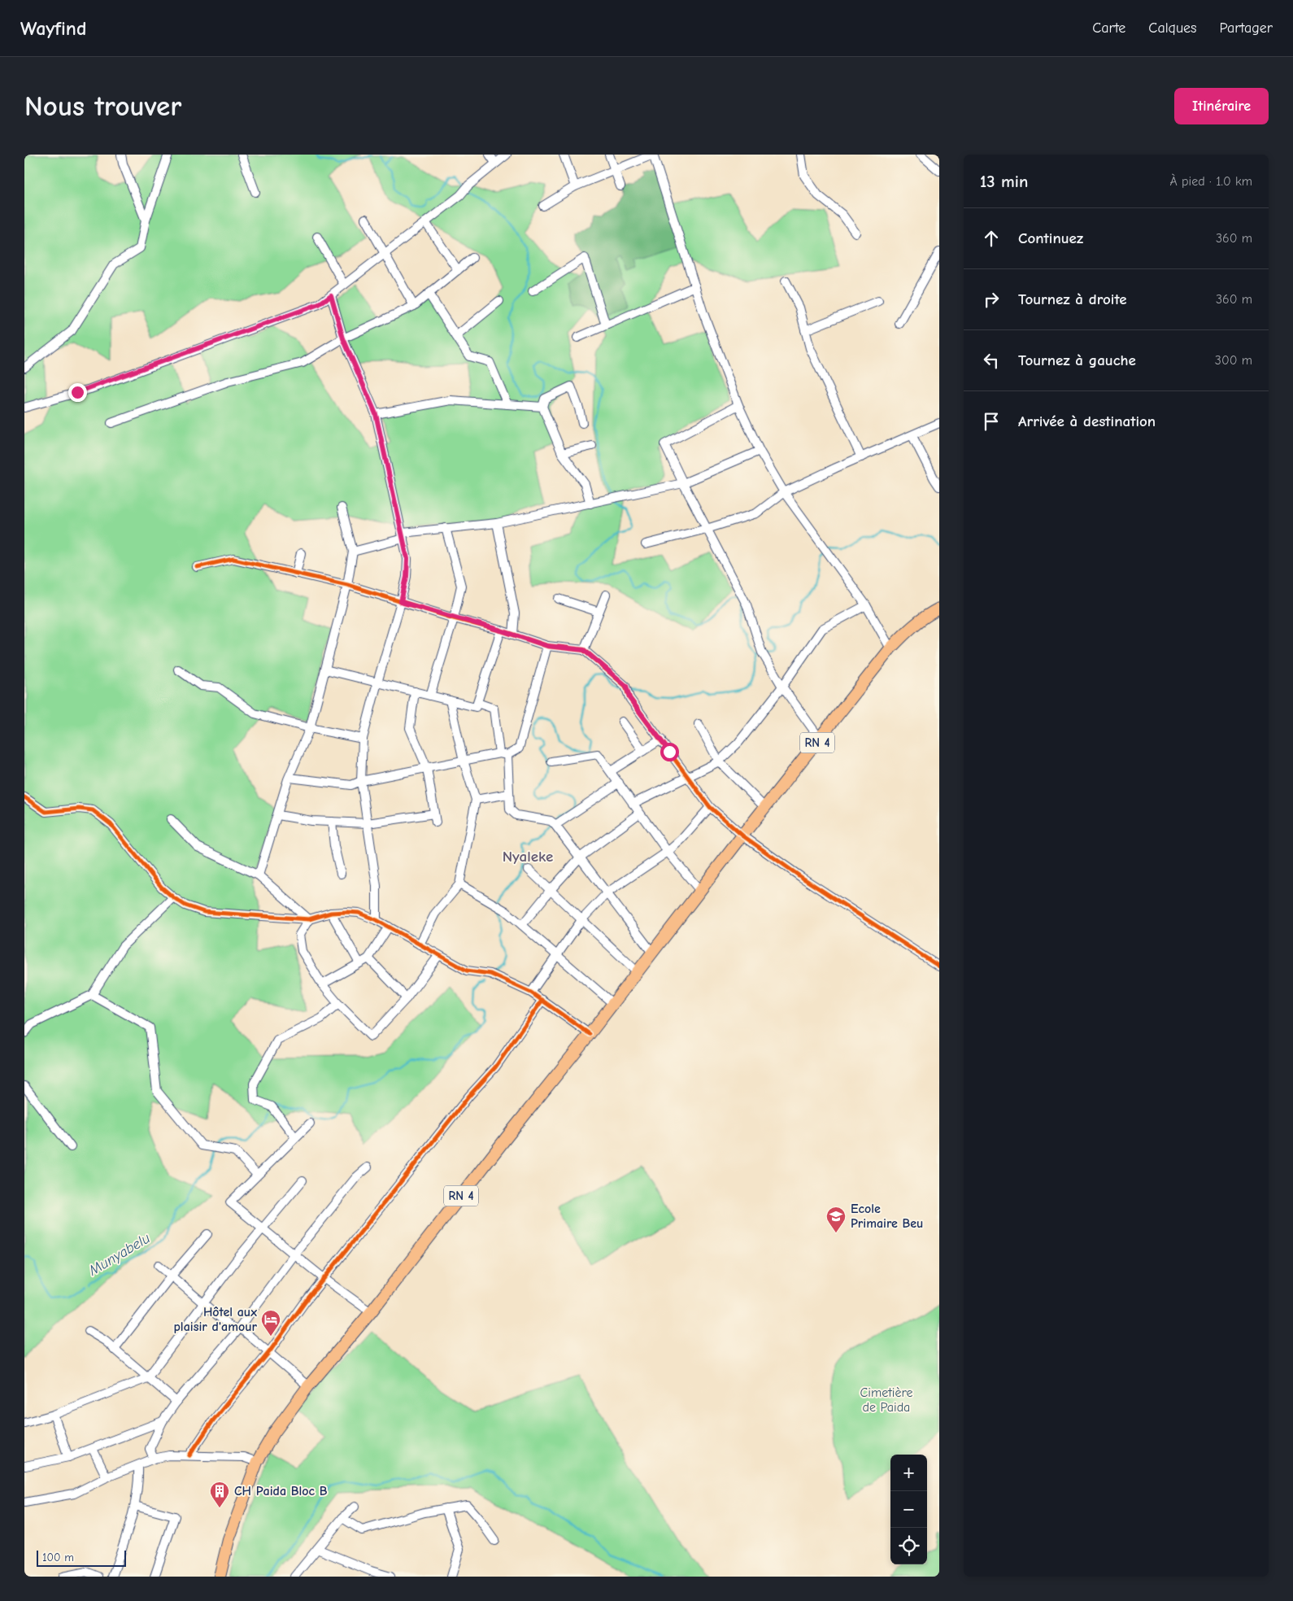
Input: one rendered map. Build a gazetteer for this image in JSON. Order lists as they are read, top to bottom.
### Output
{
  "streets": {
    "highway": ["RN 4"]
  },
  "districts": ["Nyaleke"],
  "water": ["Munyabelu"],
  "parks": ["Cimetière de Paida"],
  "places": {
    "school or university": ["Ecole Primaire Beu"],
    "hotel": ["Hôtel aux plaisir d'amour"],
    "building": ["CH Paida Bloc B"]
  },
  "scale_bar": "100 m",
  "page": {
    "header": "Wayfind",
    "nav": ["Carte", "Calques", "Partager"],
    "buttons": "Itinéraire",
    "title": "Nous trouver",
    "heading": ["13 min", "À pied · 1.0 km"],
    "list": [
      ["Continuez", "360 m"],
      ["Tournez à droite", "360 m"],
      ["Tournez à gauche", "300 m"],
      "Arrivée à destination"
    ],
    "map_buttons": ["+", "−"],
    "scale": "100 m"
  }
}
